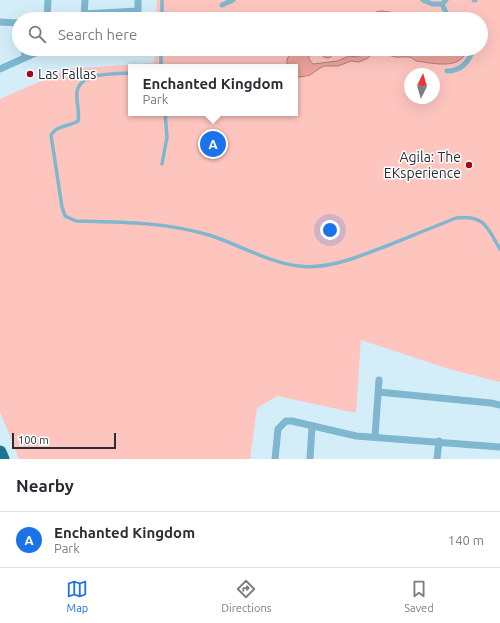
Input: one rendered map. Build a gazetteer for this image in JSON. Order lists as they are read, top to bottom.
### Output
{
  "places": ["Las Fallas", "Agila: The EKsperience"],
  "scale_bar": "100 m",
  "north": "top",
  "page": {
    "search": "Search here",
    "popup": ["Enchanted Kingdom", "Park"],
    "pins": "A",
    "scale": "100 m",
    "heading": "Nearby",
    "list": [
      {
        "mark": "A",
        "name": "Enchanted Kingdom",
        "note": "Park",
        "value": "140 m"
      }
    ],
    "nav": ["Map", "Directions", "Saved"]
  }
}
